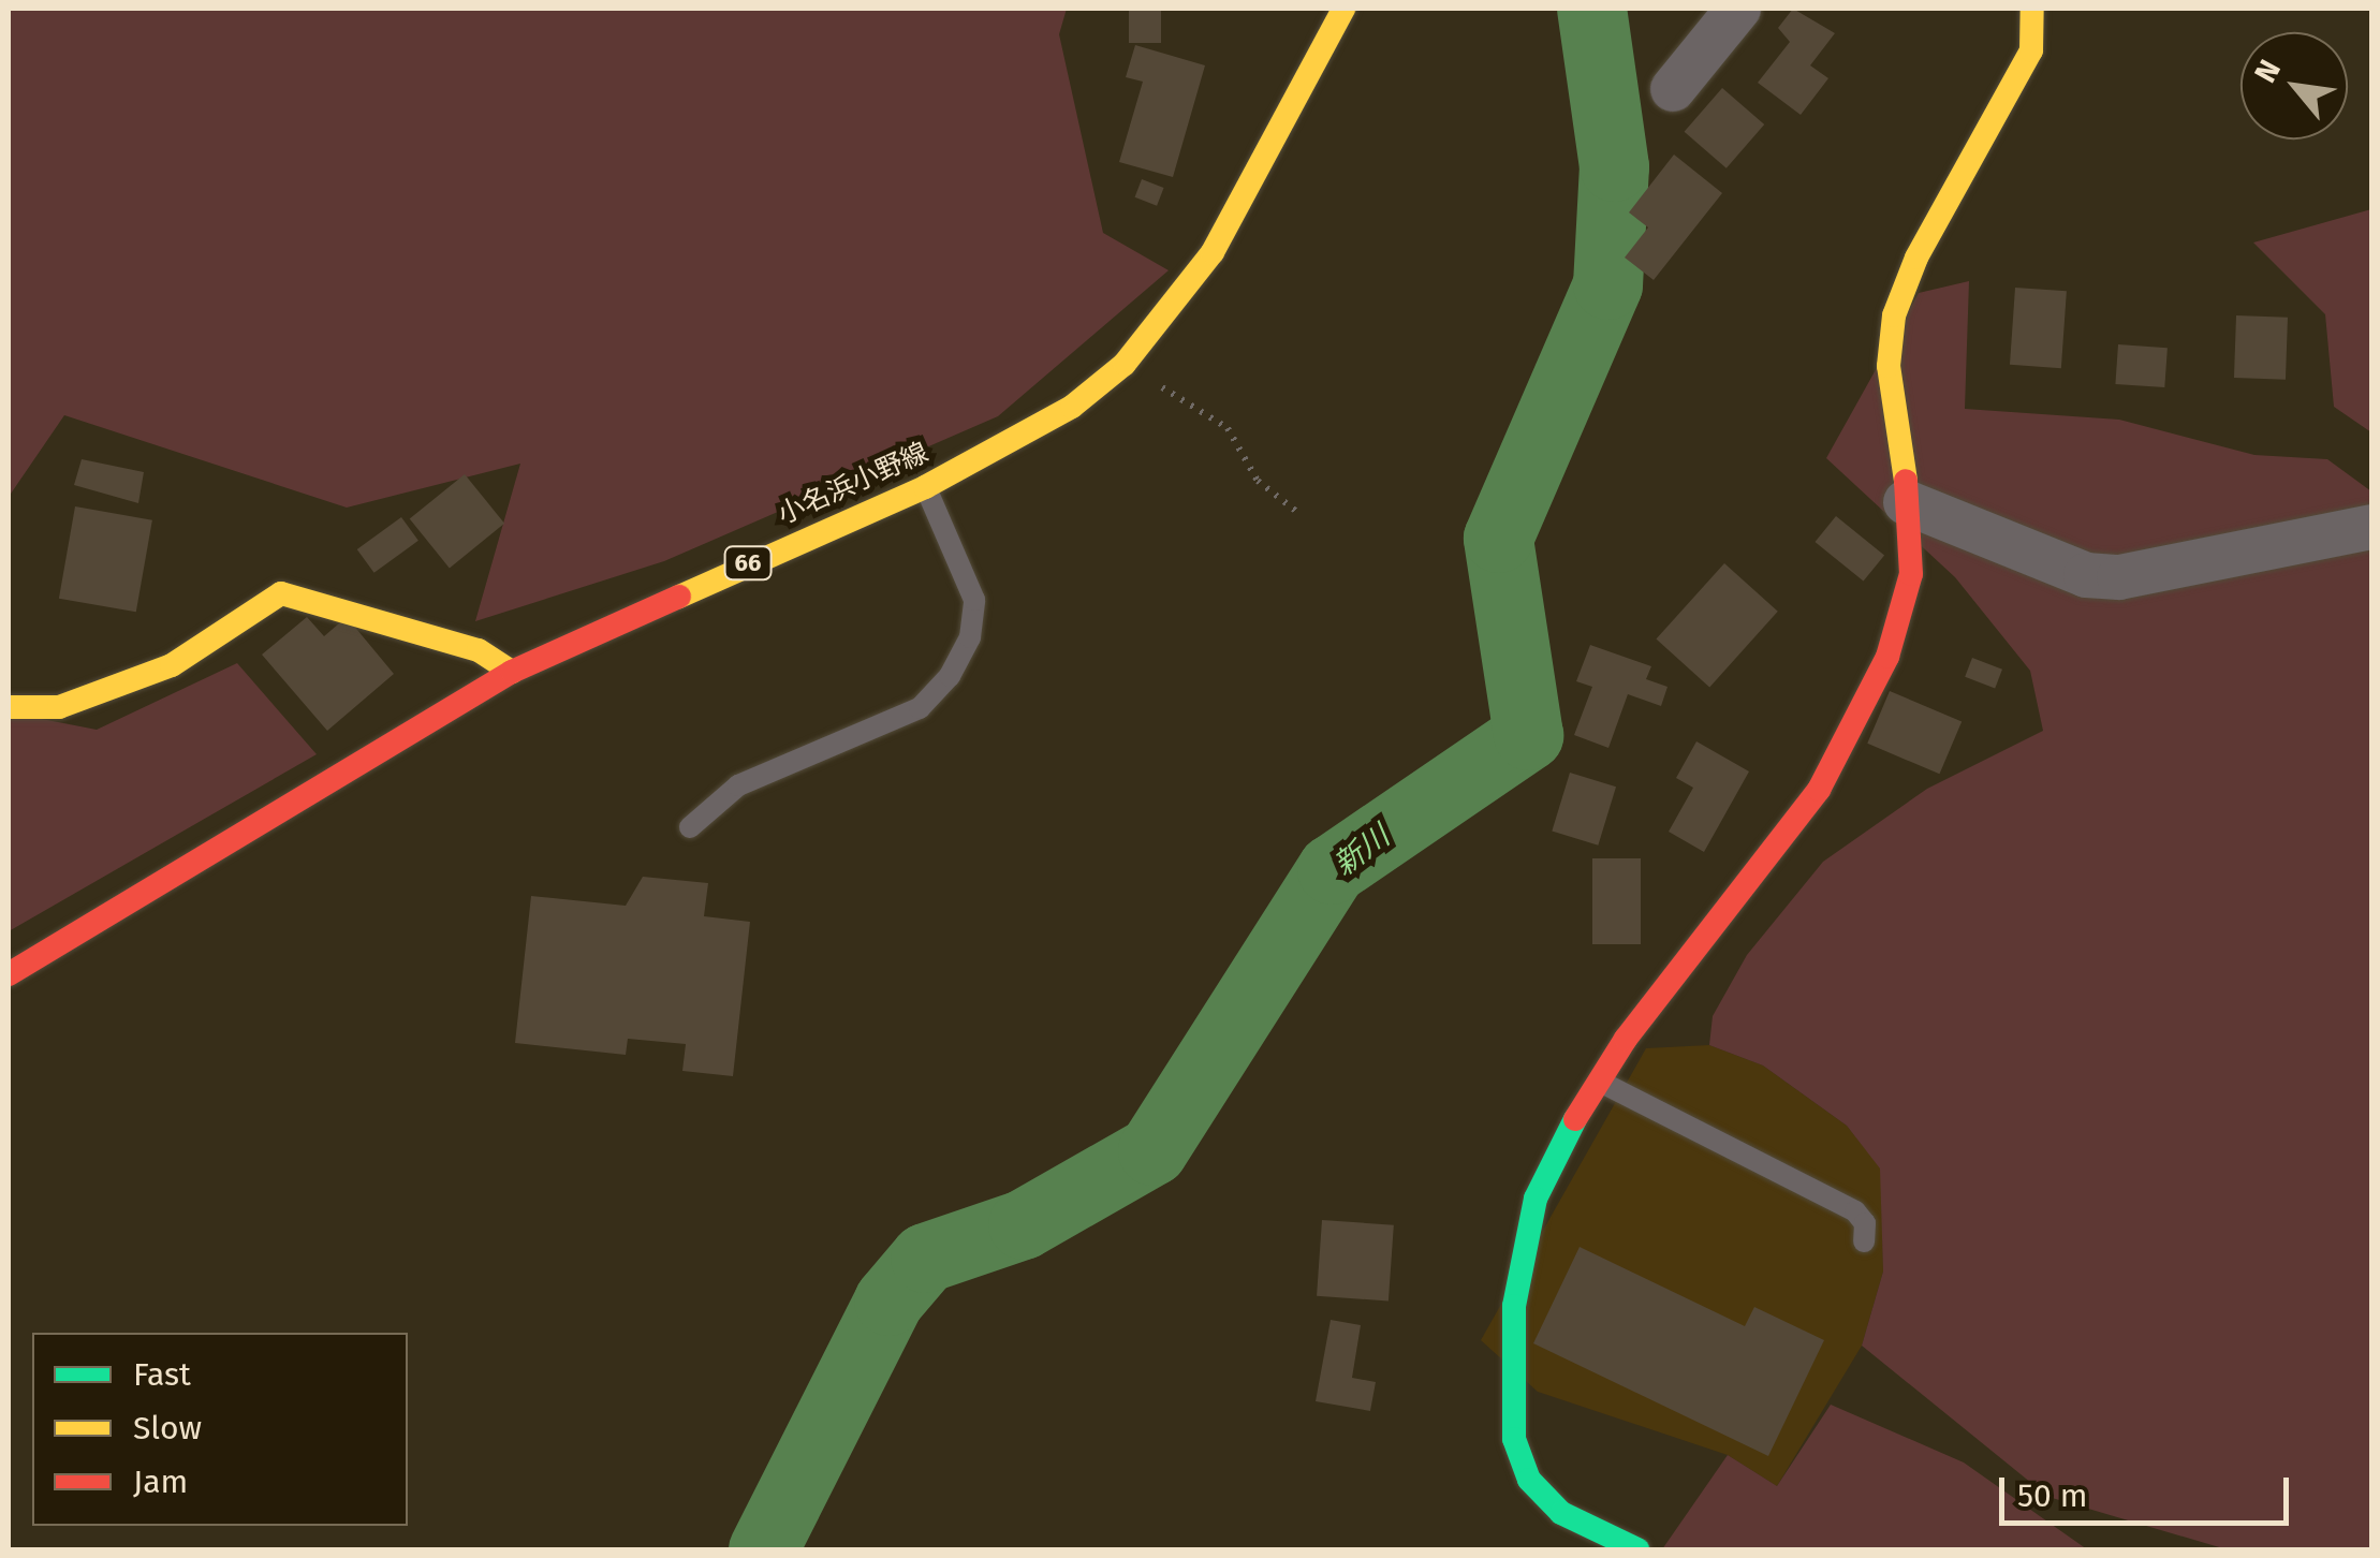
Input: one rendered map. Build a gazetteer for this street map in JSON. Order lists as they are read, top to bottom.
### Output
{
  "streets": {
    "street": ["小名浜小野線", "66"]
  },
  "water": ["新川"],
  "legend": ["Fast", "Slow", "Jam"],
  "scale_bar": "50 m",
  "north": "top left"
}
